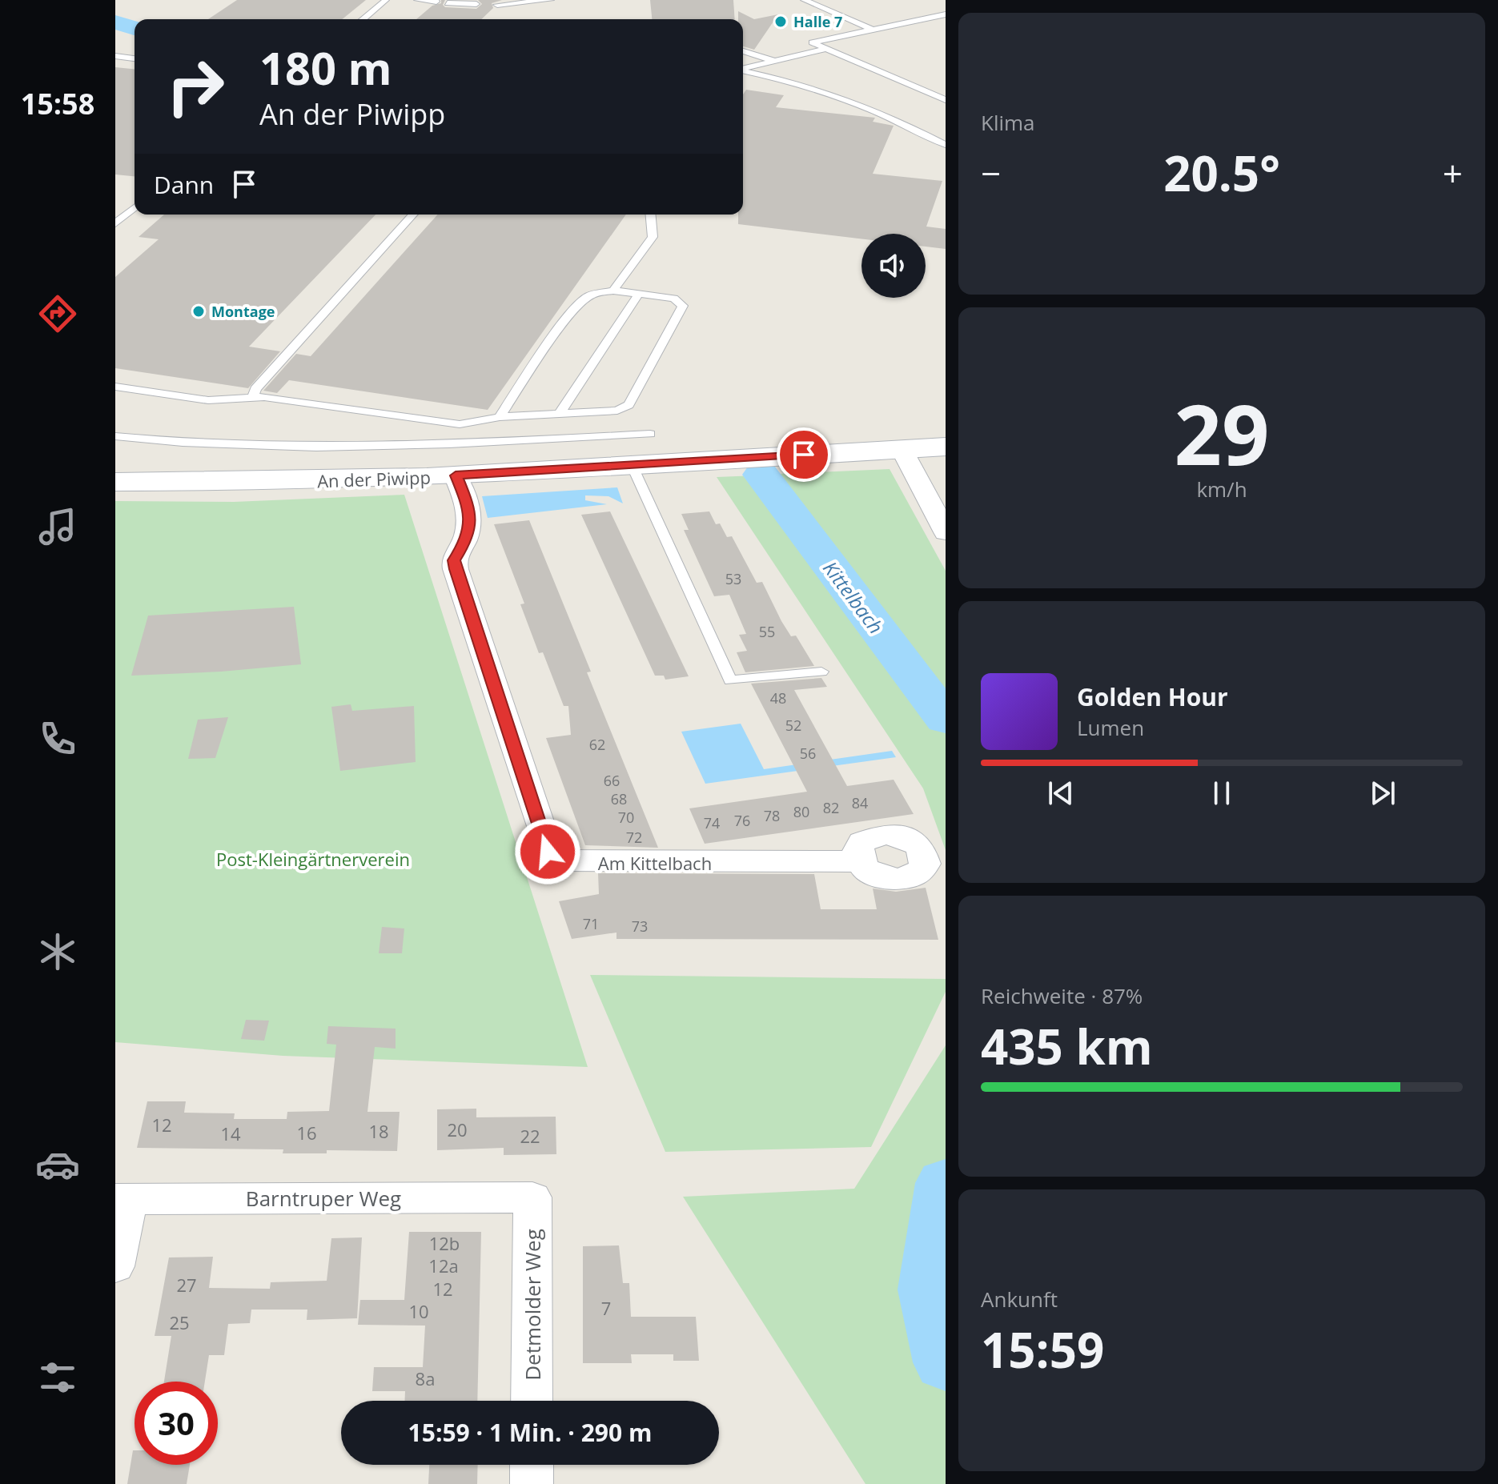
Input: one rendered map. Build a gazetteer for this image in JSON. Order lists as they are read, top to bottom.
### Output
{
  "streets": {
    "street": [
      "An der Piwipp",
      "Am Kittelbach",
      "Barntruper Weg",
      "Detmolder Weg"
    ]
  },
  "crossings": [
    ["An der Piwipp", "Am Kittelbach"],
    ["Barntruper Weg", "Detmolder Weg"]
  ],
  "water": ["Kittelbach"],
  "parks": ["Post-Kleingärtnerverein"],
  "places": ["Halle 7", "Montage"],
  "house_numbers": [
    "53",
    "55",
    "48",
    "52",
    "62",
    "56",
    "66",
    "68",
    "84",
    "82",
    "80",
    "78",
    "70",
    "76",
    "74",
    "72",
    "71",
    "73",
    "12",
    "20",
    "18",
    "16",
    "14",
    "22",
    "12b",
    "12a",
    "27",
    "12",
    "7",
    "10",
    "25",
    "8a"
  ],
  "page": {
    "tabs": "15:58",
    "tile": [
      "Klima",
      ["29", "km/h"],
      ["Reichweite · 87%", "435 km"],
      ["Ankunft", "15:59"]
    ],
    "turn": ["180 m", "An der Piwipp"],
    "heat": ["−", "20.5°", "+"],
    "then": "Dann",
    "song": ["Golden Hour", "Lumen"],
    "limit": "30",
    "trip": "15:59 · 1 Min. · 290 m"
  }
}
